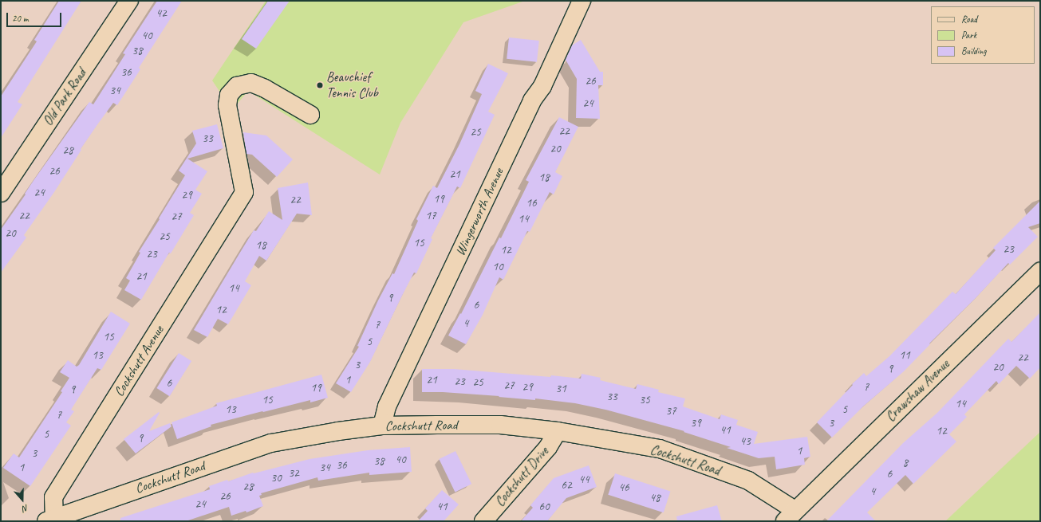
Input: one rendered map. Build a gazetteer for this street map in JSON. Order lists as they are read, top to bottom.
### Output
{
  "streets": {
    "street": [
      "Old Park Road",
      "Wingerworth Avenue",
      "Cockshutt Avenue",
      "Crawshaw Avenue",
      "Cockshutt Road",
      "Cockshutt Drive"
    ]
  },
  "crossings": [
    ["Wingerworth Avenue", "Cockshutt Road"],
    ["Cockshutt Avenue", "Cockshutt Road"],
    ["Crawshaw Avenue", "Cockshutt Road"],
    ["Cockshutt Road", "Cockshutt Drive"]
  ],
  "places": ["Beauchief Tennis Club"],
  "house_numbers": [
    "42",
    "40",
    "38",
    "36",
    "26",
    "34",
    "24",
    "22",
    "25",
    "33",
    "20",
    "28",
    "26",
    "21",
    "18",
    "24",
    "29",
    "19",
    "22",
    "16",
    "22",
    "17",
    "27",
    "14",
    "20",
    "25",
    "15",
    "18",
    "23",
    "12",
    "23",
    "10",
    "21",
    "14",
    "9",
    "6",
    "12",
    "4",
    "7",
    "15",
    "5",
    "13",
    "11",
    "22",
    "3",
    "20",
    "9",
    "1",
    "21",
    "23",
    "25",
    "6",
    "27",
    "29",
    "7",
    "19",
    "31",
    "9",
    "33",
    "15",
    "35",
    "14",
    "13",
    "5",
    "37",
    "7",
    "39",
    "3",
    "41",
    "12",
    "5",
    "9",
    "43",
    "1",
    "3",
    "40",
    "38",
    "8",
    "36",
    "1",
    "34",
    "32",
    "6",
    "30",
    "44",
    "62",
    "28",
    "46",
    "4",
    "26",
    "48",
    "24",
    "41",
    "60"
  ],
  "legend": ["Road", "Park", "Building"],
  "scale_bar": "20 m",
  "north": "bottom"
}
